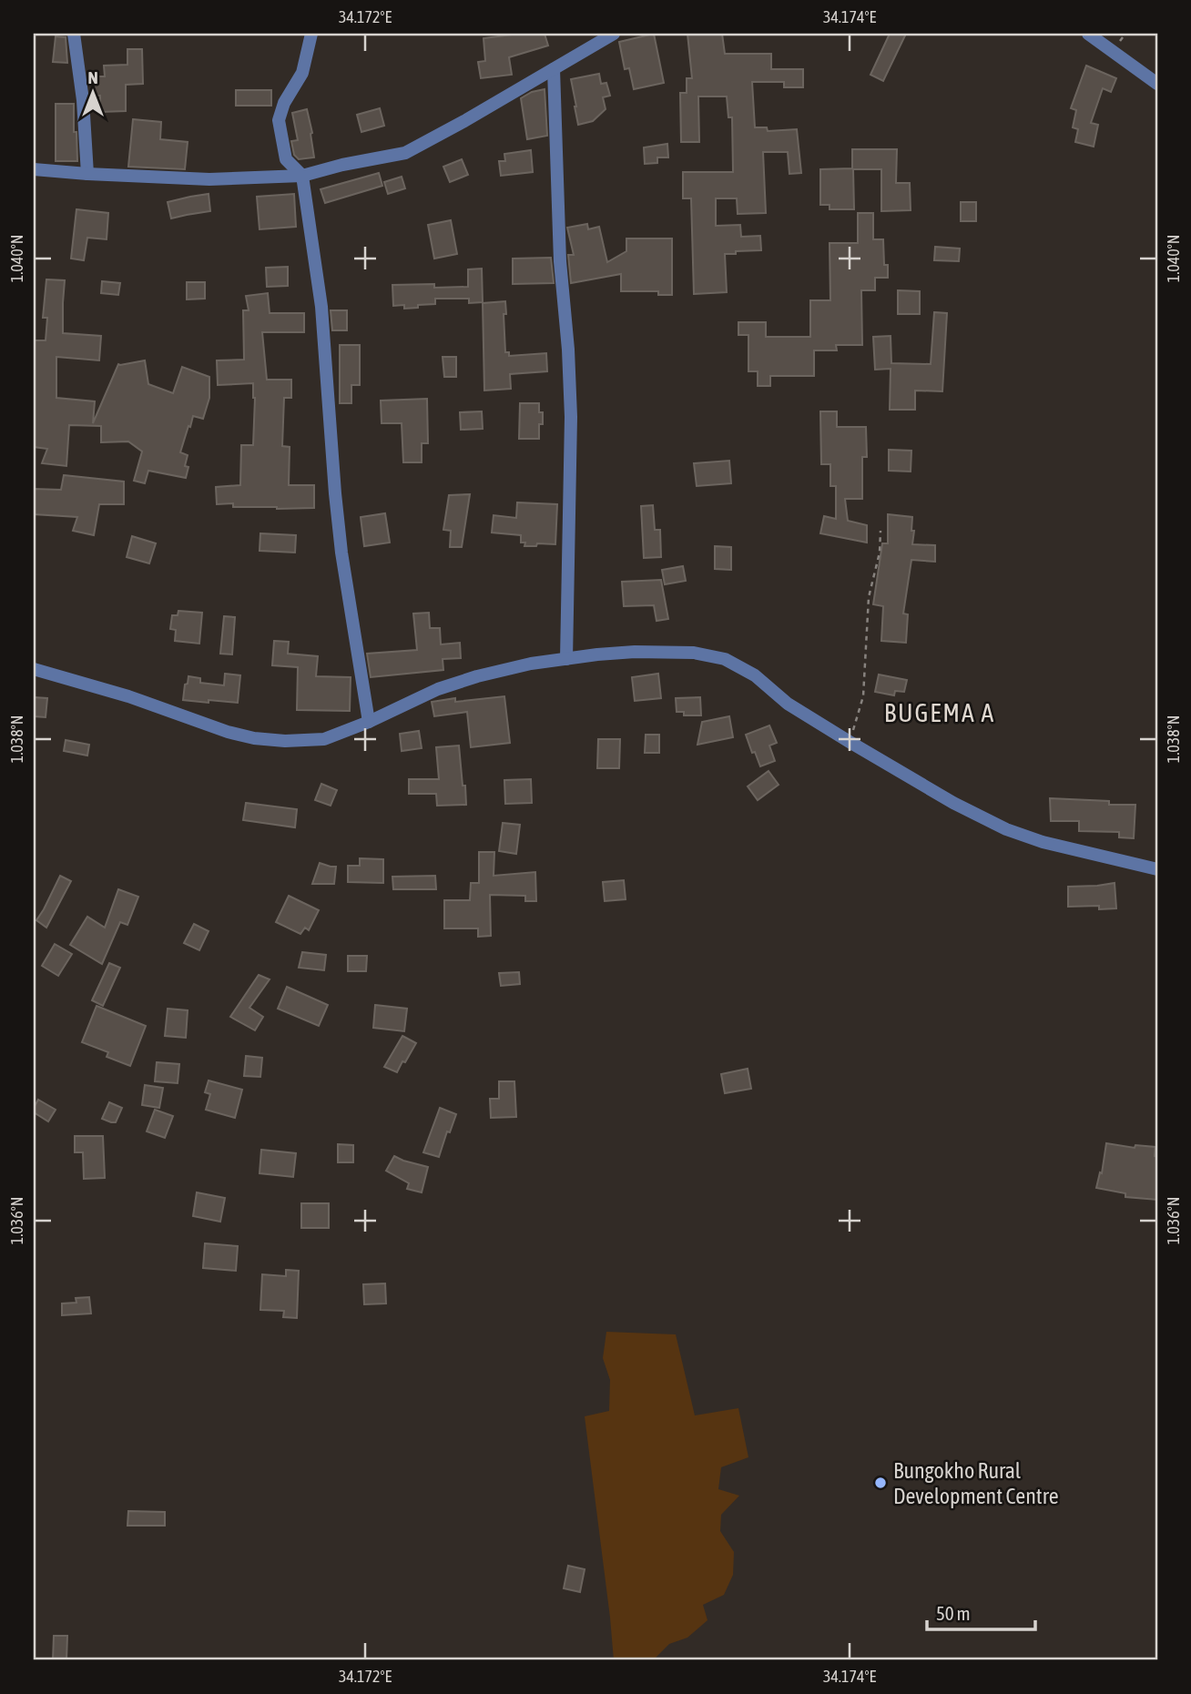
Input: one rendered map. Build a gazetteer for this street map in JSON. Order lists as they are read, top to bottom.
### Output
{
  "districts": ["BUGEMA A"],
  "places": ["Bungokho Rural Development Centre"],
  "scale_bar": "50 m",
  "north": "top",
  "coordinates": [
    "34.172°E",
    "34.174°E",
    "1.040°N",
    "1.038°N",
    "1.036°N"
  ]
}
